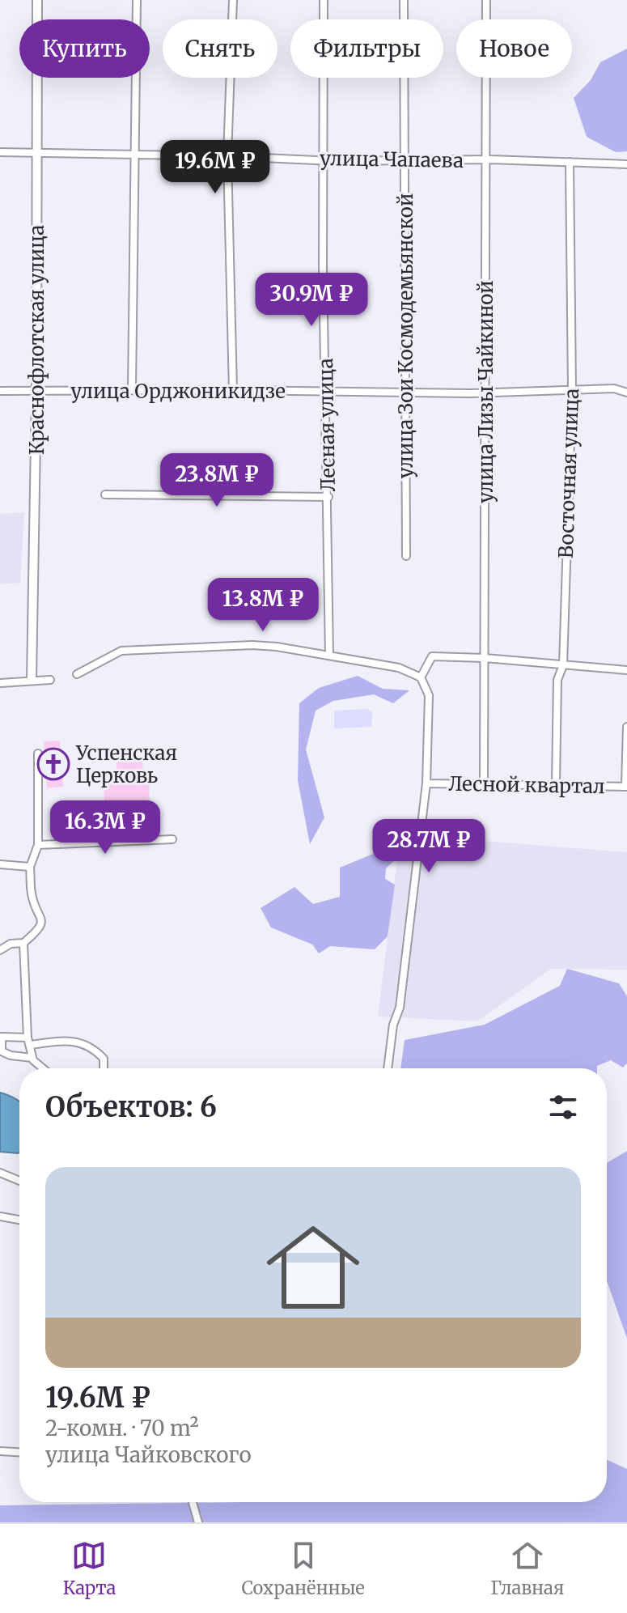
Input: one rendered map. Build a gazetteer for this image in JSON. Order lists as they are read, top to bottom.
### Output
{
  "streets": {
    "street": [
      "улица Чапаева",
      "улица Зои Космодемьянской",
      "Краснофлотская улица",
      "улица Орджоникидзе",
      "улица Лизы Чайкиной",
      "Лесная улица",
      "Восточная улица",
      "Лесной квартал"
    ]
  },
  "crossings": [
    ["улица Чапаева", "улица Зои Космодемьянской"],
    ["улица Чапаева", "Краснофлотская улица"],
    ["улица Чапаева", "улица Лизы Чайкиной"],
    ["улица Чапаева", "Лесная улица"],
    ["улица Чапаева", "Восточная улица"],
    ["улица Зои Космодемьянской", "улица Орджоникидзе"],
    ["Краснофлотская улица", "улица Орджоникидзе"],
    ["улица Орджоникидзе", "улица Лизы Чайкиной"],
    ["улица Орджоникидзе", "Лесная улица"],
    ["улица Орджоникидзе", "Восточная улица"],
    ["улица Лизы Чайкиной", "Лесной квартал"],
    ["Восточная улица", "Лесной квартал"]
  ],
  "places": {
    "church": ["Успенская Церковь"]
  },
  "page": {
    "chip": [
      "Купить",
      "Снять",
      "Фильтры",
      "Новое"
    ],
    "price": [
      "19.6M ₽",
      "30.9M ₽",
      "23.8M ₽",
      "13.8M ₽",
      "16.3M ₽",
      "28.7M ₽"
    ],
    "heading": "Объектов: 6",
    "list": [
      {
        "name": "19.6M ₽",
        "note": "2-комн. · 70 m² · улица Чайковского"
      }
    ],
    "tabs": ["Карта", "Сохранённые", "Главная"]
  }
}
